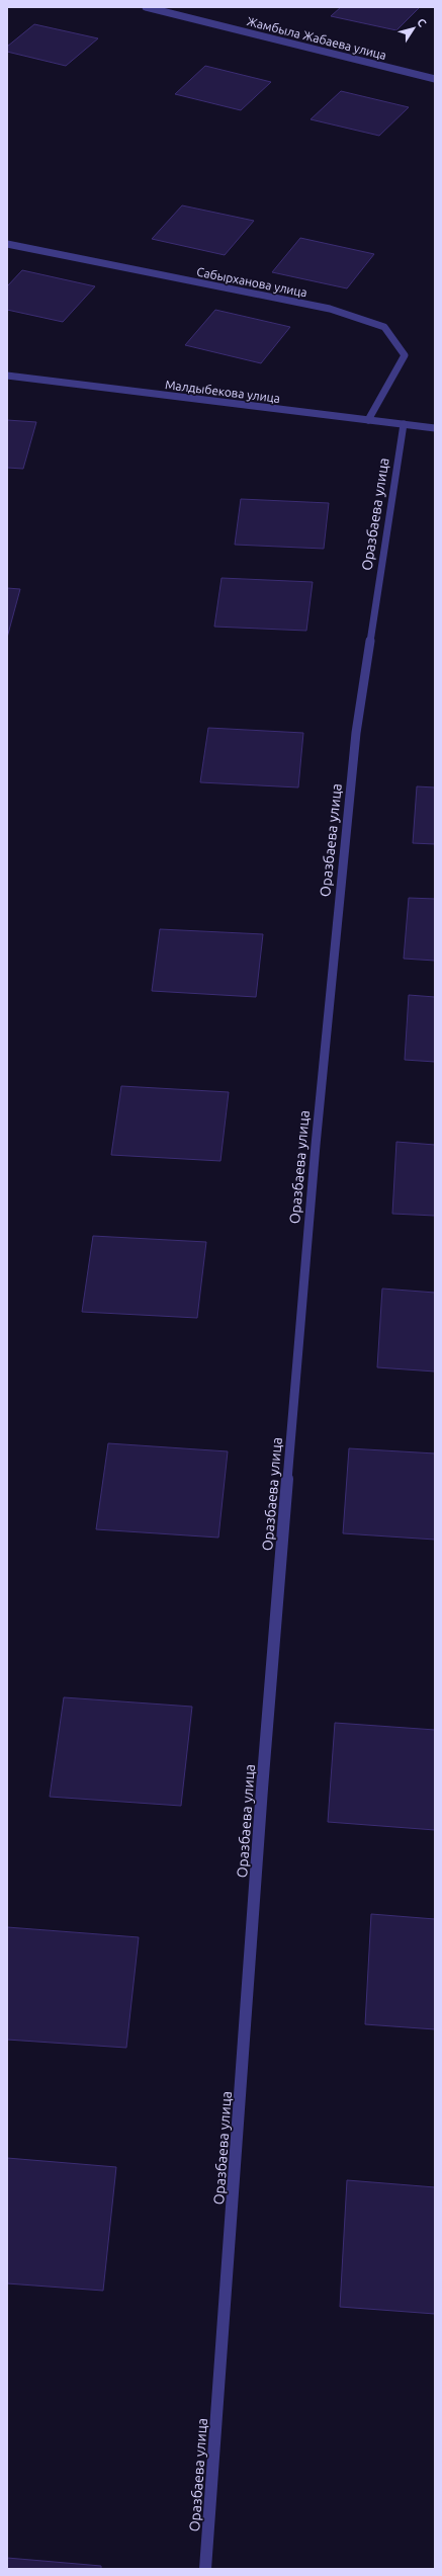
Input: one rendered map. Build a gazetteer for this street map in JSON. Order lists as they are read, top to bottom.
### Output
{
  "streets": {
    "street": [
      "Жамбыла Жабаева улица",
      "Сабырханова улица",
      "Малдыбекова улица",
      "Оразбаева улица"
    ]
  },
  "crossings": [
    ["Сабырханова улица", "Малдыбекова улица"],
    ["Малдыбекова улица", "Оразбаева улица"]
  ],
  "north": "top right"
}
